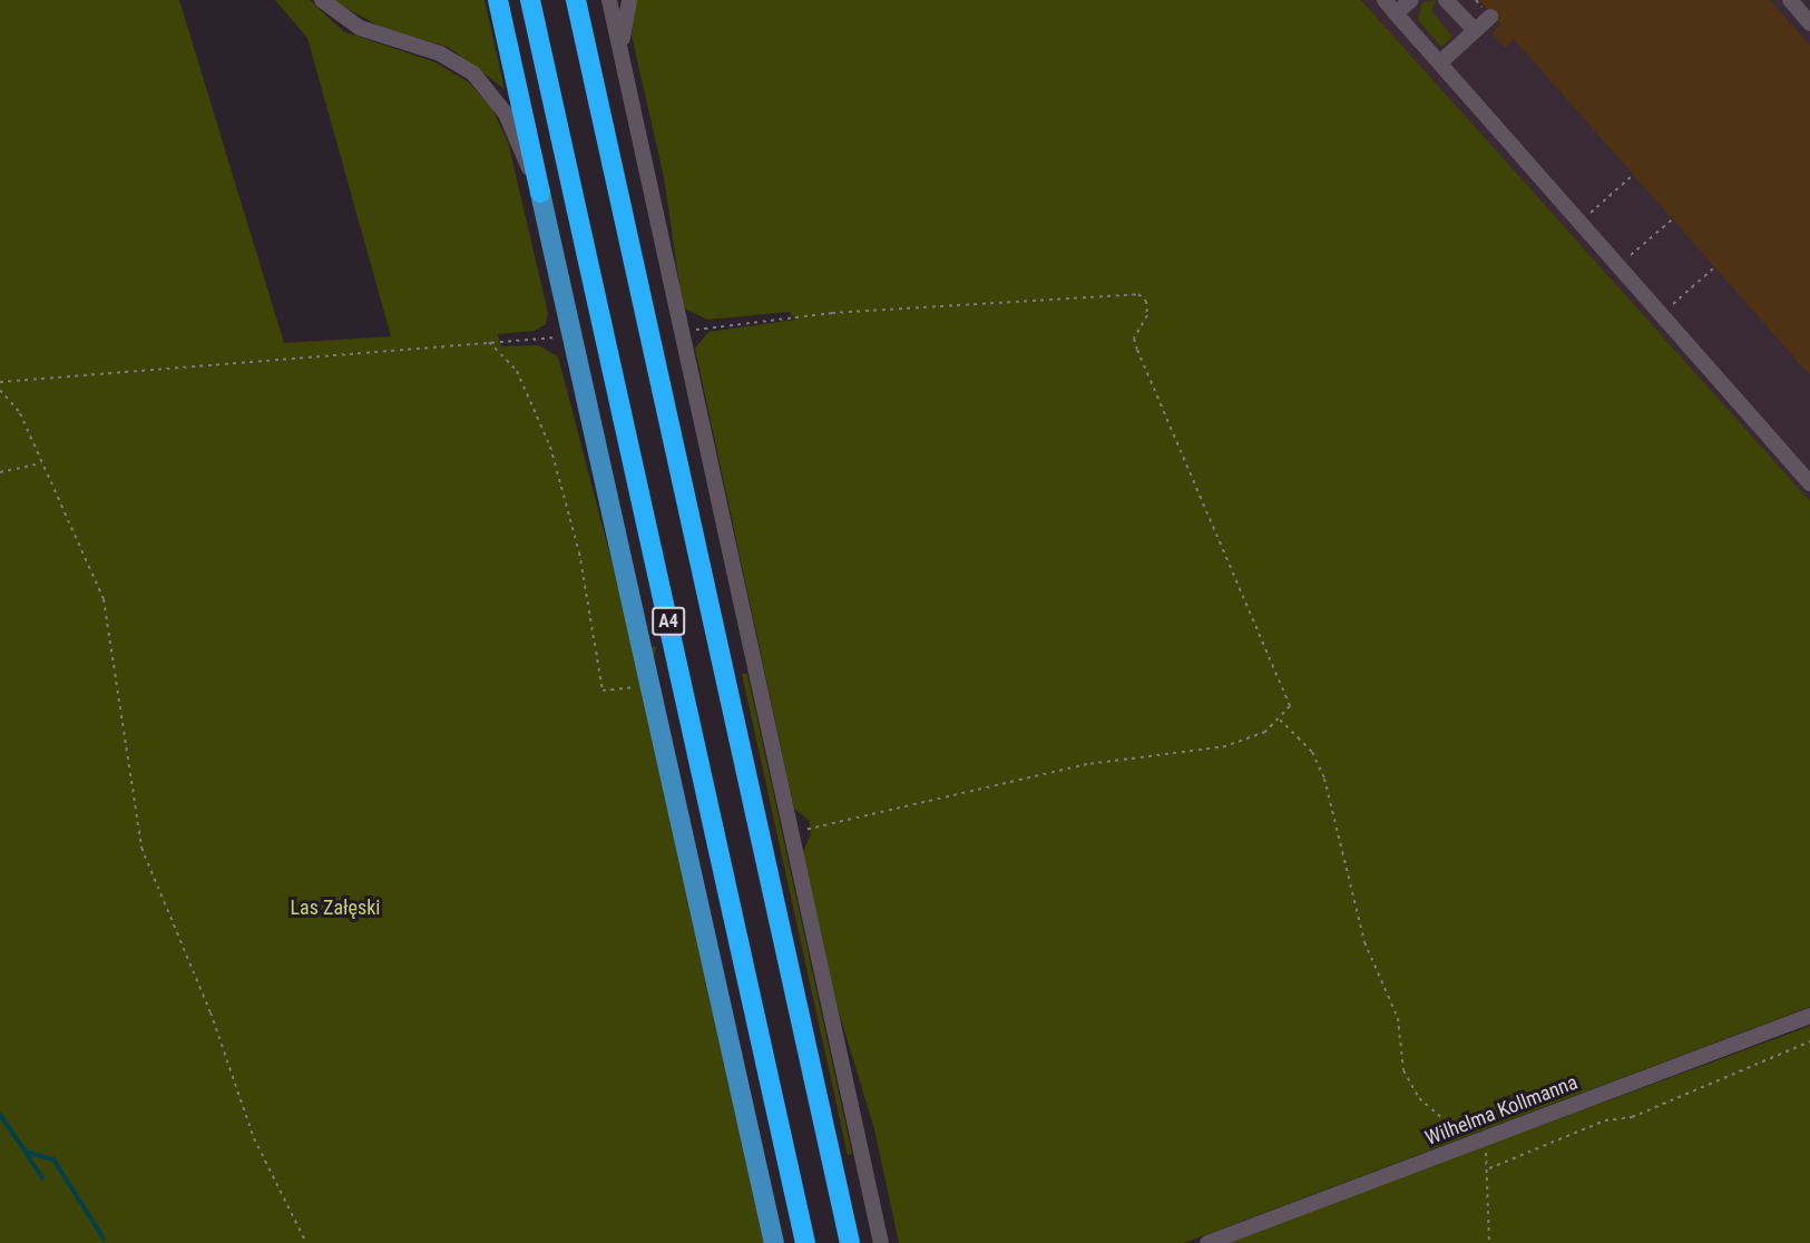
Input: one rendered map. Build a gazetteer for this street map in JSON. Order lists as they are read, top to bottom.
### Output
{
  "streets": {
    "highway": ["A4"],
    "street": ["Wilhelma Kollmanna"]
  },
  "parks": ["Las Załęski"]
}
